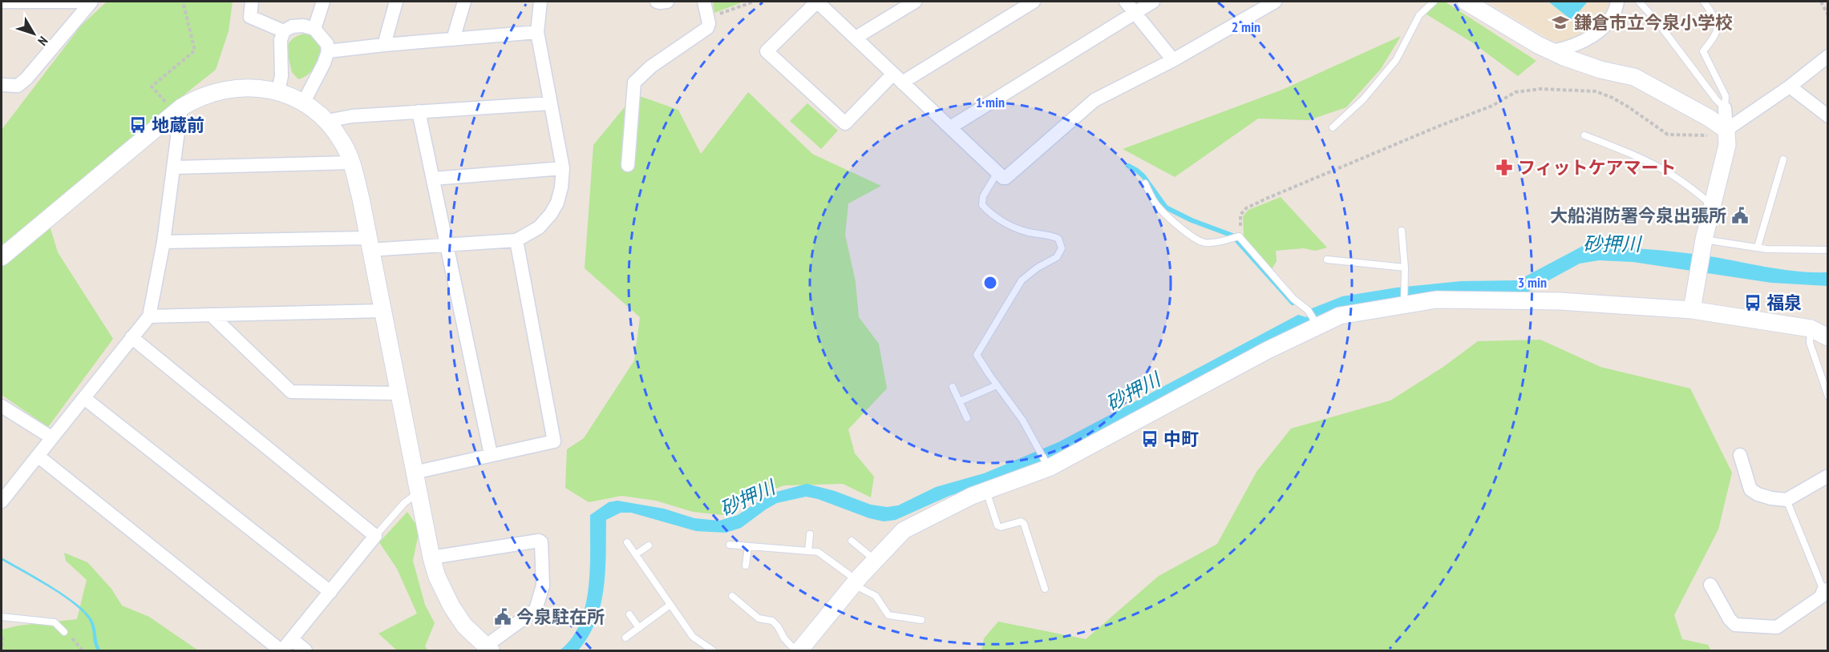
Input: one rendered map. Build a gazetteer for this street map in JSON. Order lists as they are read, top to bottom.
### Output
{
  "water": ["砂押川"],
  "places": {
    "school or university": ["鎌倉市立今泉小学校"],
    "bus stop": ["地蔵前", "福泉", "中町"],
    "pharmacy": ["フィットケアマート"],
    "public building": ["大船消防署今泉出張所", "今泉駐在所"]
  },
  "north": "bottom right",
  "rings": ["2 min", "1 min", "3 min"]
}
